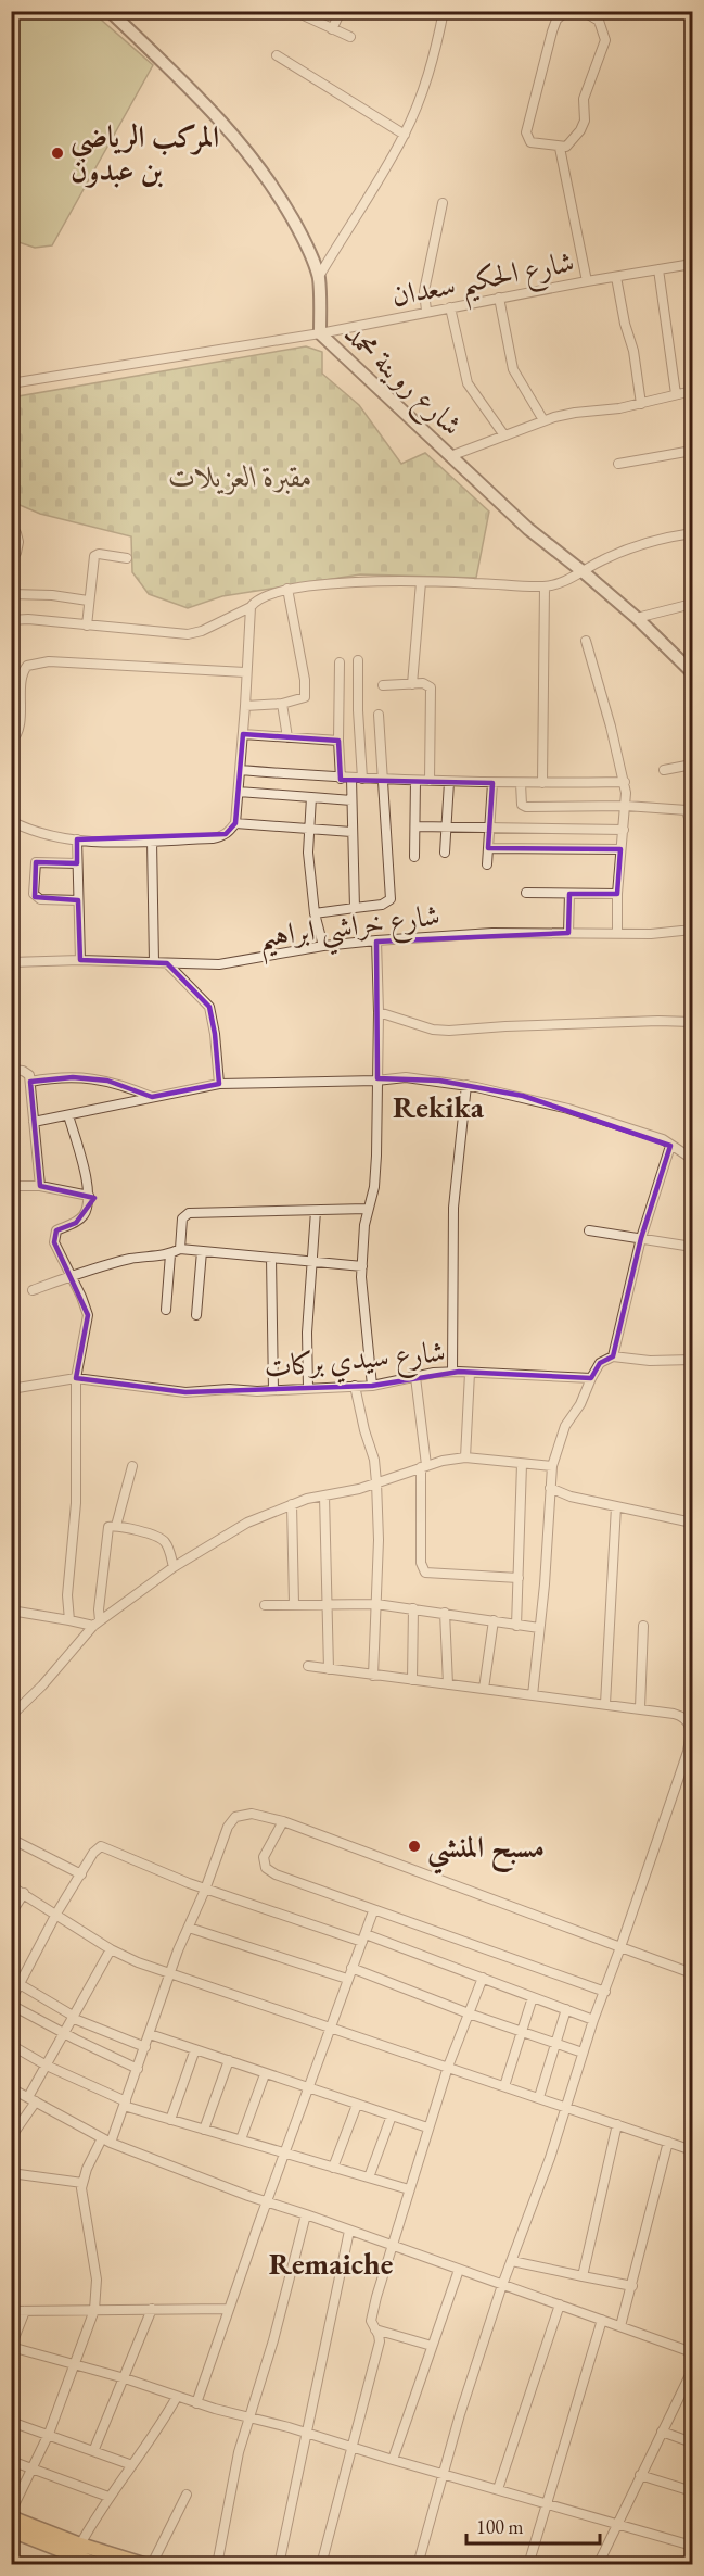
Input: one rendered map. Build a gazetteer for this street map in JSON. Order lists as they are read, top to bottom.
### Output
{
  "streets": {
    "main road": ["شارع روينة محمد"],
    "street": ["شارع الحكيم سعدان", "شارع خراشي ابراهيم", "شارع سيدي بركات"]
  },
  "crossings": [
    ["شارع الحكيم سعدان", "شارع روينة محمد"]
  ],
  "districts": ["Rekika", "Remaiche"],
  "parks": ["مقبرة العزيلات"],
  "places": ["المركب الرياضي بن عبدون", "مسبح المنشي"],
  "scale_bar": "100 m"
}
